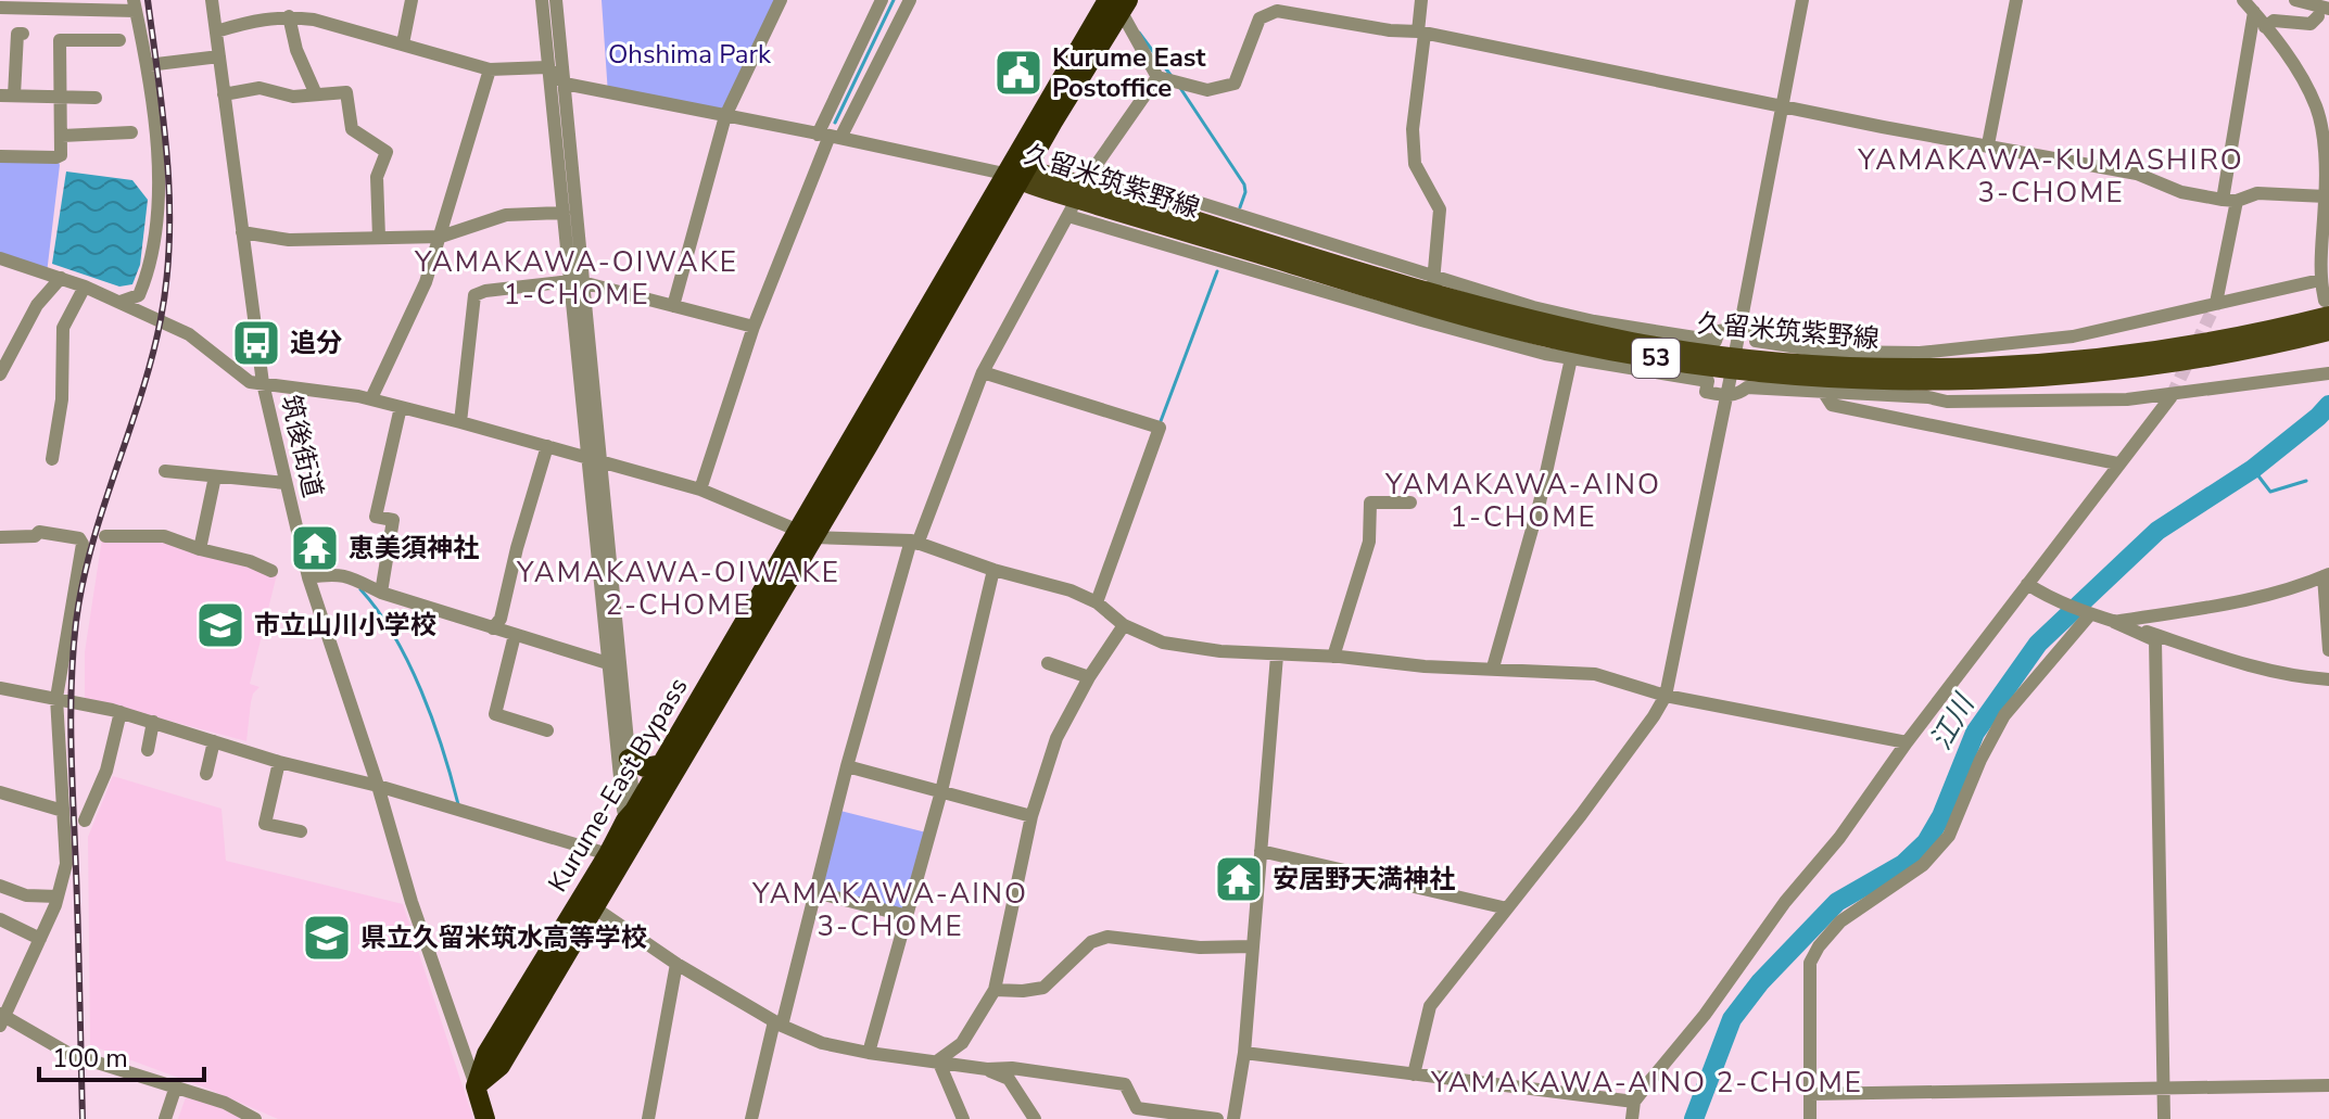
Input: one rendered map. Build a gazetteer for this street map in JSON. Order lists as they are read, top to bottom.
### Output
{
  "streets": {
    "highway": ["Kurume-East Bypass"],
    "main road": ["久留米筑紫野線", "53"],
    "street": ["筑後街道"]
  },
  "crossings": [
    ["久留米筑紫野線", "Kurume-East Bypass"],
    ["筑後街道", "Kurume-East Bypass"]
  ],
  "districts": [
    "YAMAKAWA-KUMASHIRO 3-CHOME",
    "YAMAKAWA-OIWAKE 1-CHOME",
    "YAMAKAWA-AINO 1-CHOME",
    "YAMAKAWA-OIWAKE 2-CHOME",
    "YAMAKAWA-AINO 3-CHOME",
    "YAMAKAWA-AINO 2-CHOME"
  ],
  "water": ["江川"],
  "parks": ["Ohshima Park"],
  "places": {
    "public building": ["Kurume East Postoffice"],
    "bus stop": ["追分"],
    "temple": ["恵美須神社", "安居野天満神社"],
    "school or university": ["市立山川小学校", "県立久留米筑水高等学校"]
  },
  "scale_bar": "100 m"
}
